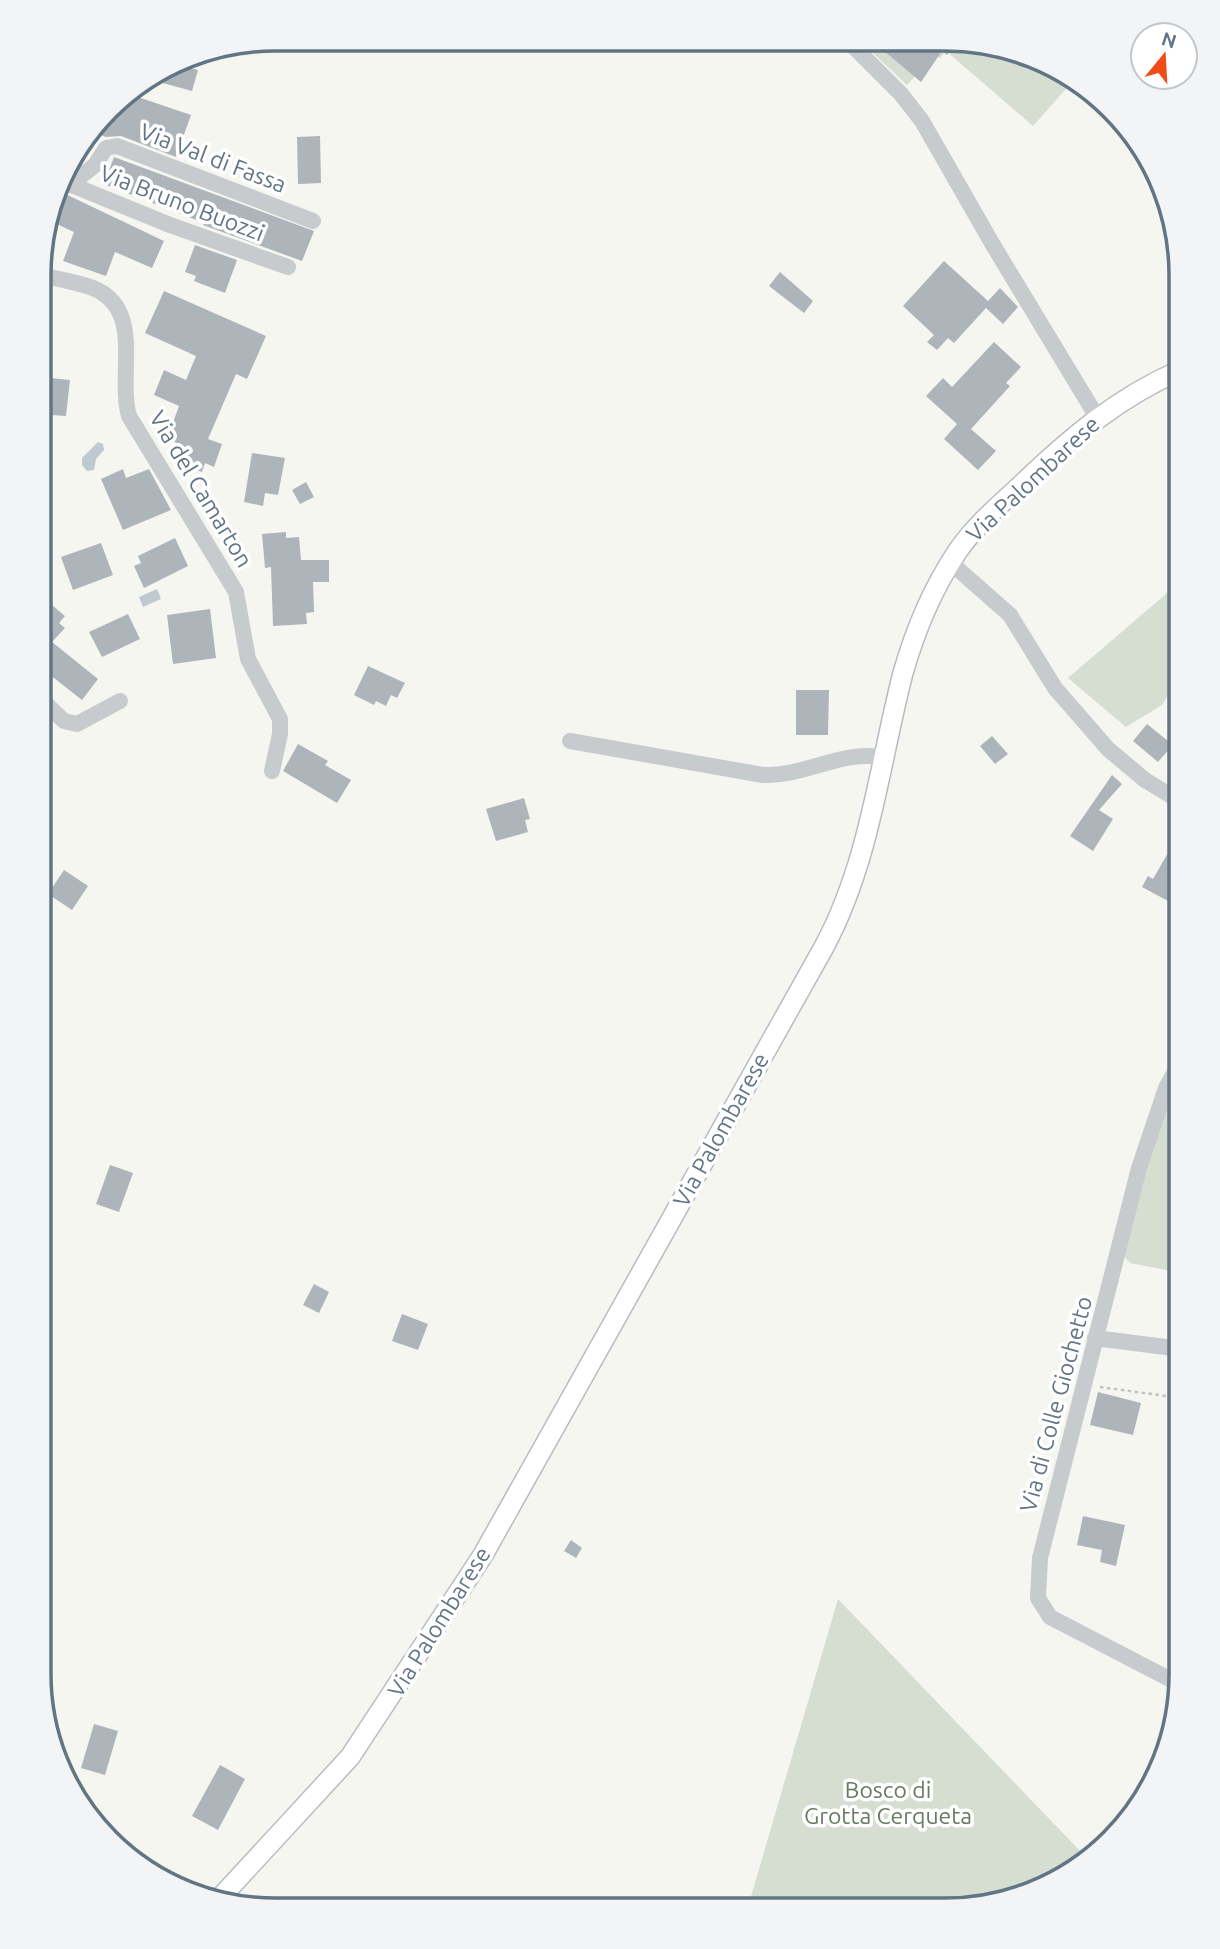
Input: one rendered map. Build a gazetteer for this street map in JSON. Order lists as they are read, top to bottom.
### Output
{
  "streets": {
    "main road": ["Via Palombarese"],
    "street": [
      "Via Val di Fassa",
      "Via Bruno Buozzi",
      "Via del Camarton",
      "Via di Colle Giochetto"
    ]
  },
  "parks": ["Bosco di Grotta Cerqueta"],
  "north": "top"
}
